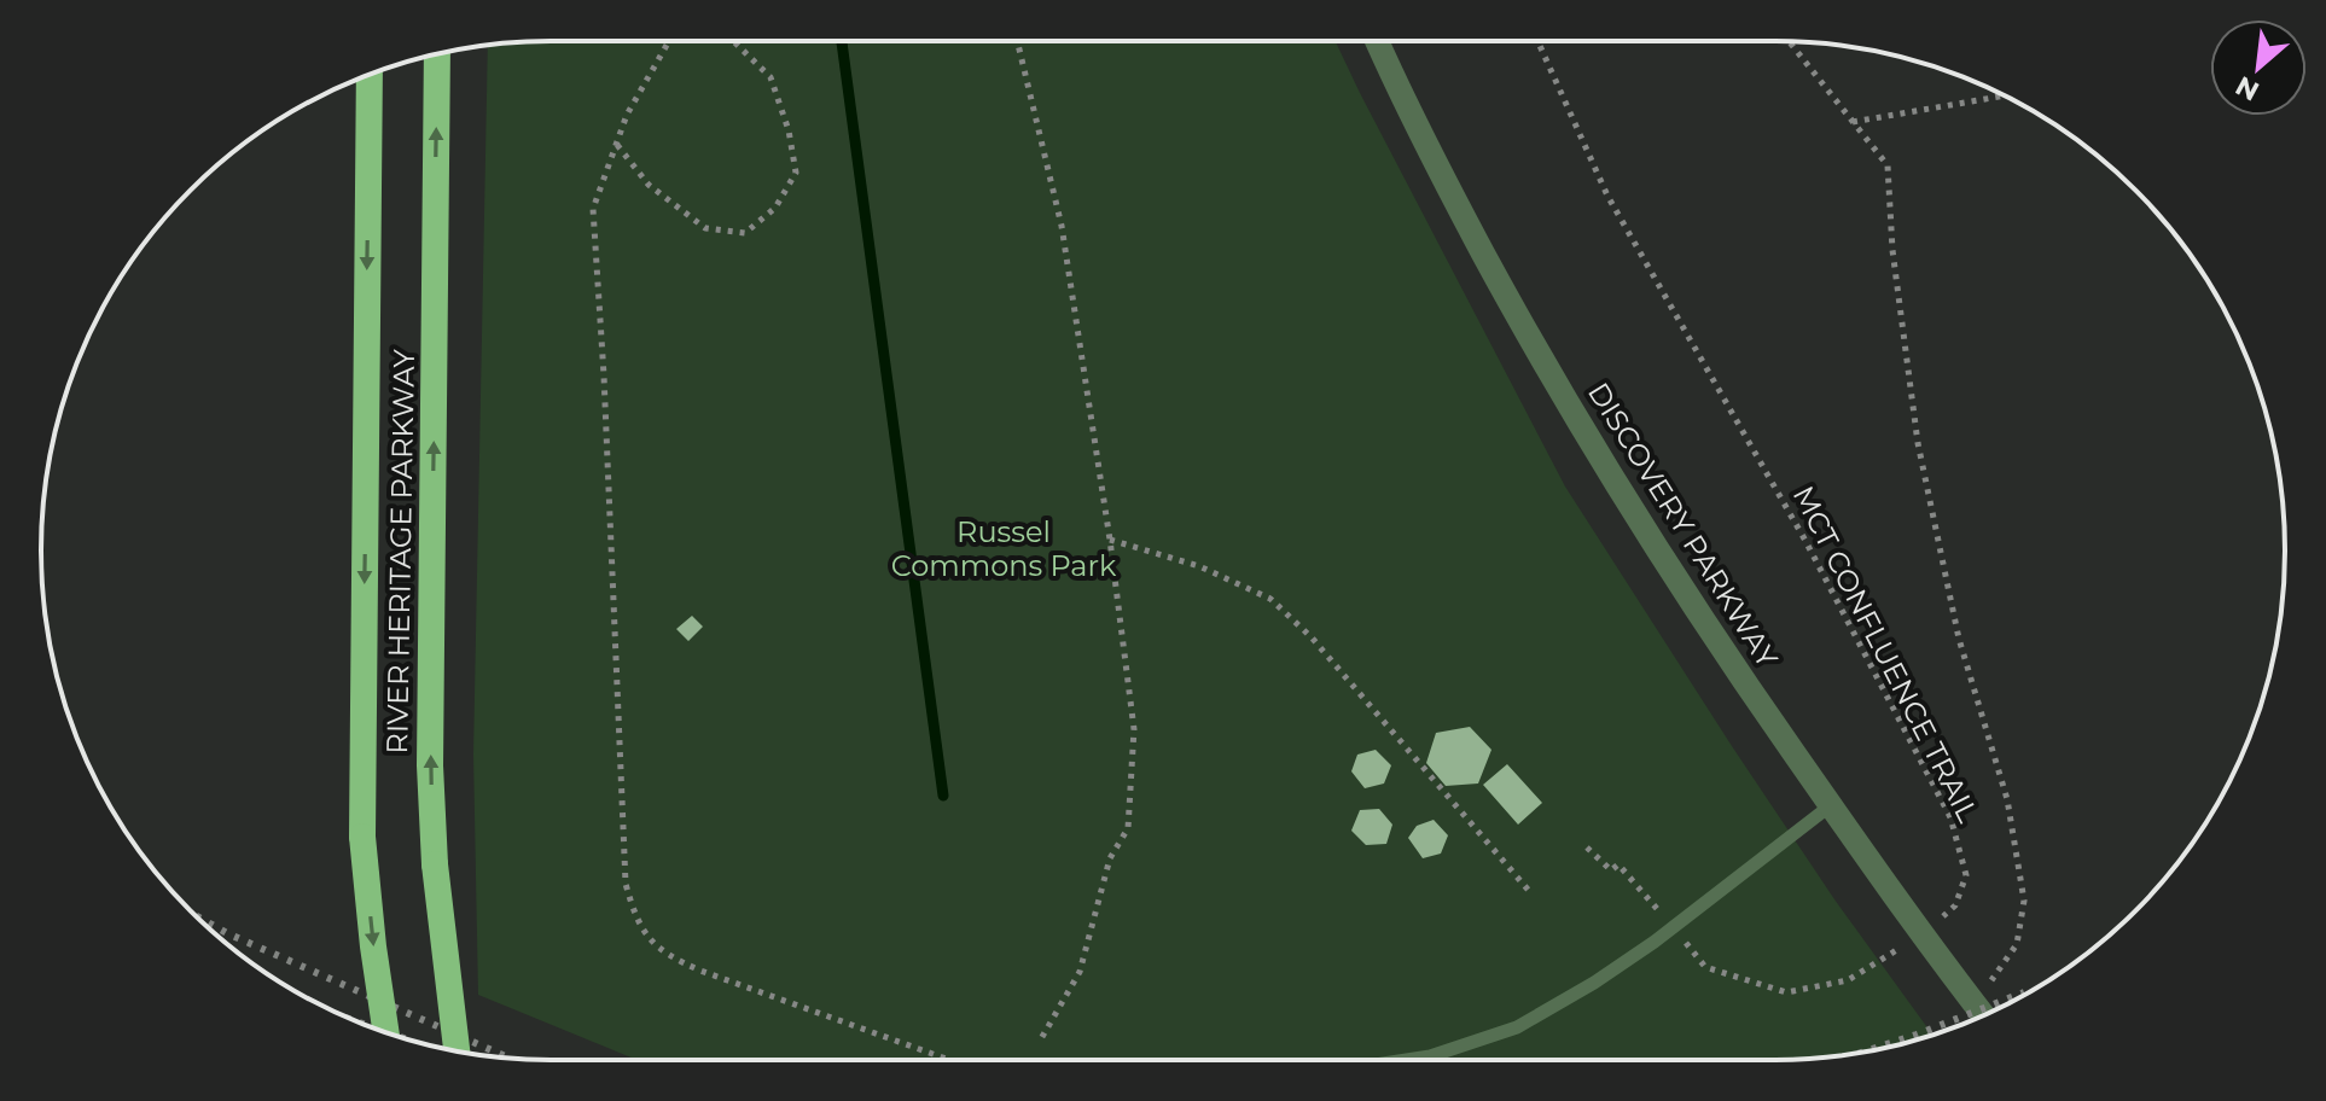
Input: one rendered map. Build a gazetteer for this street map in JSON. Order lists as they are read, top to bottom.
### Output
{
  "streets": {
    "highway": ["RIVER HERITAGE PARKWAY"],
    "street": ["DISCOVERY PARKWAY"],
    "path": ["MCT CONFLUENCE TRAIL"]
  },
  "crossings": [
    ["DISCOVERY PARKWAY", "MCT CONFLUENCE TRAIL"]
  ],
  "parks": ["Russel Commons Park"],
  "north": "bottom left"
}
